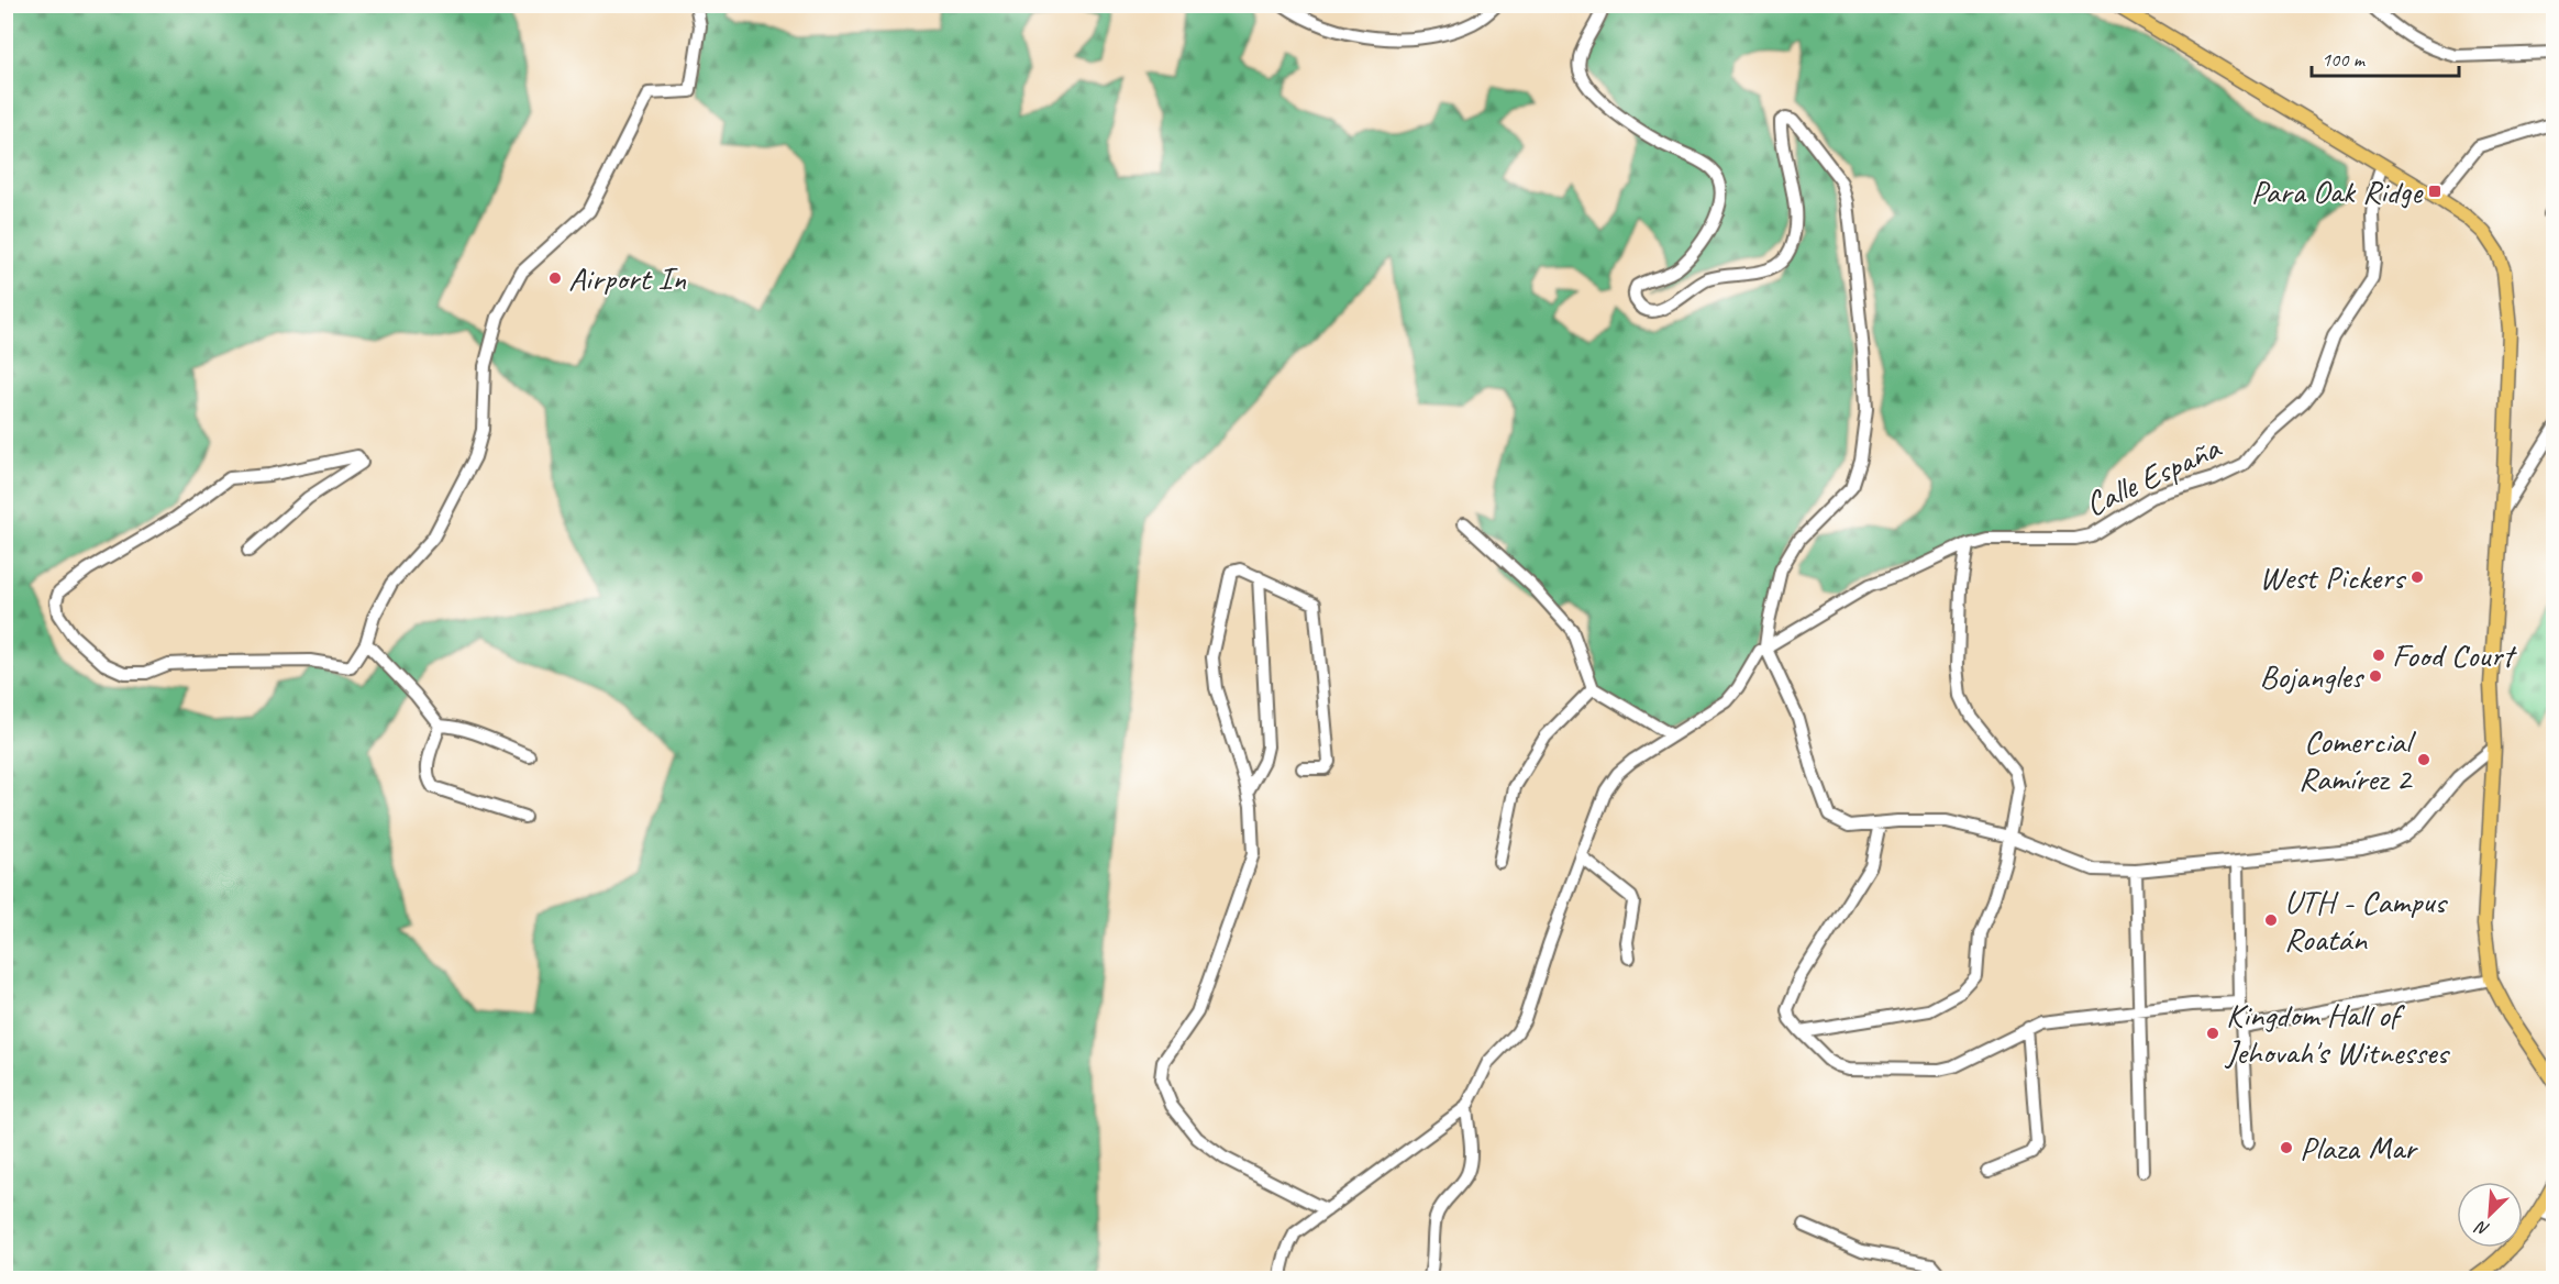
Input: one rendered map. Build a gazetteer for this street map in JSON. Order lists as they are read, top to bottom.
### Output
{
  "streets": {
    "street": ["Calle España"]
  },
  "places": {
    "transit": ["Para Oak Ridge"],
    "other": [
      "Airport In",
      "West Pickers",
      "Food Court",
      "Bojangles",
      "Comercial Ramírez 2",
      "UTH - Campus Roatán",
      "Kingdom Hall of Jehovah's Witnesses",
      "Plaza Mar"
    ]
  },
  "scale_bar": "100 m",
  "north": "bottom left"
}
